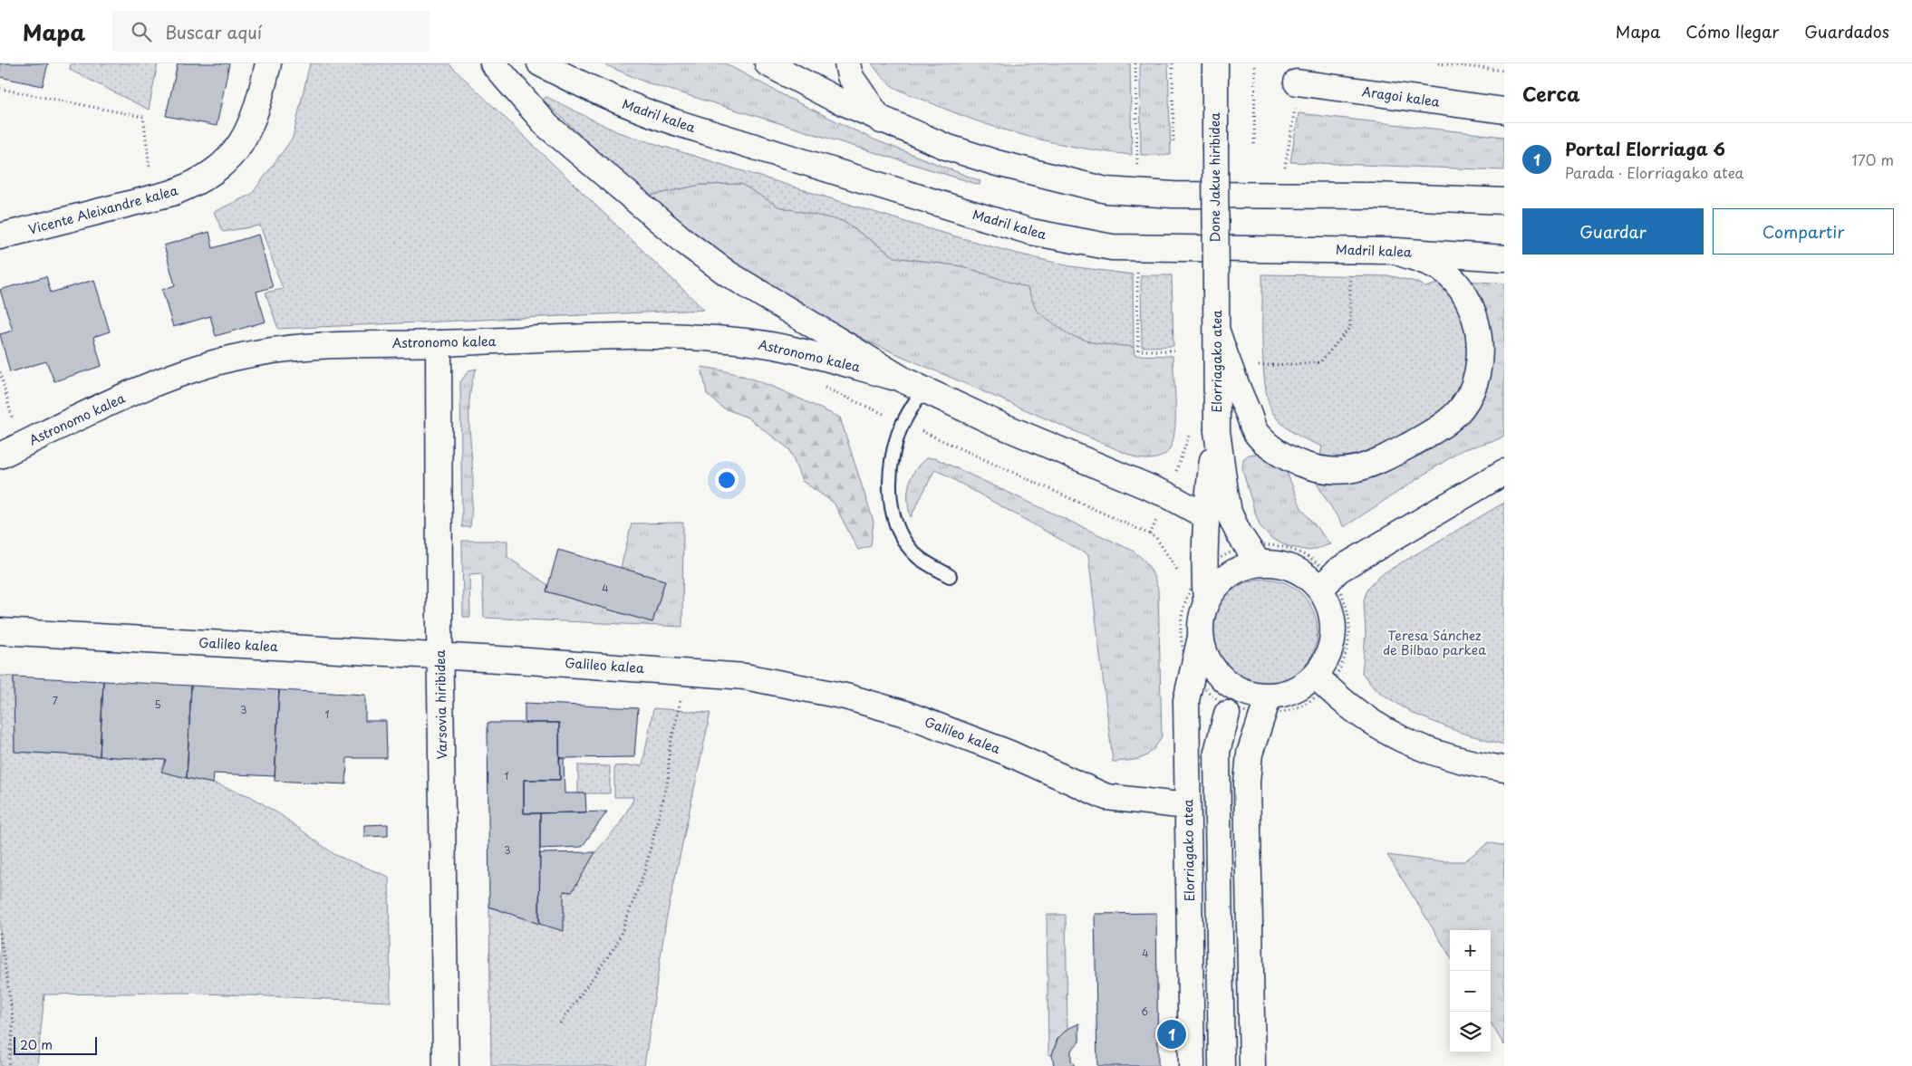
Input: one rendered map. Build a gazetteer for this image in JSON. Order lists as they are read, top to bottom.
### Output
{
  "streets": {
    "street": [
      "Aragoi kalea",
      "Madril kalea",
      "Done Jakue hiribidea",
      "Vicente Aleixandre kalea",
      "Astronomo kalea",
      "Elorriagako atea",
      "Galileo kalea",
      "Varsovia hiribidea"
    ]
  },
  "crossings": [
    ["Done Jakue hiribidea", "Elorriagako atea"],
    ["Astronomo kalea", "Elorriagako atea"],
    ["Astronomo kalea", "Varsovia hiribidea"],
    ["Elorriagako atea", "Galileo kalea"],
    ["Galileo kalea", "Varsovia hiribidea"]
  ],
  "parks": ["Teresa Sánchez de Bilbao parkea"],
  "house_numbers": [
    "4",
    "7",
    "5",
    "3",
    "1",
    "1",
    "3",
    "4",
    "6"
  ],
  "scale_bar": "20 m",
  "page": {
    "header": "Mapa",
    "search": "Buscar aquí",
    "nav": ["Mapa", "Cómo llegar", "Guardados"],
    "heading": "Cerca",
    "list": [
      {
        "mark": "1",
        "name": "Portal Elorriaga 6",
        "note": "Parada · Elorriagako atea",
        "value": "170 m"
      }
    ],
    "buttons": ["Guardar", "Compartir"],
    "map_buttons": ["+", "−"],
    "pins": "1",
    "scale": "20 m"
  }
}
